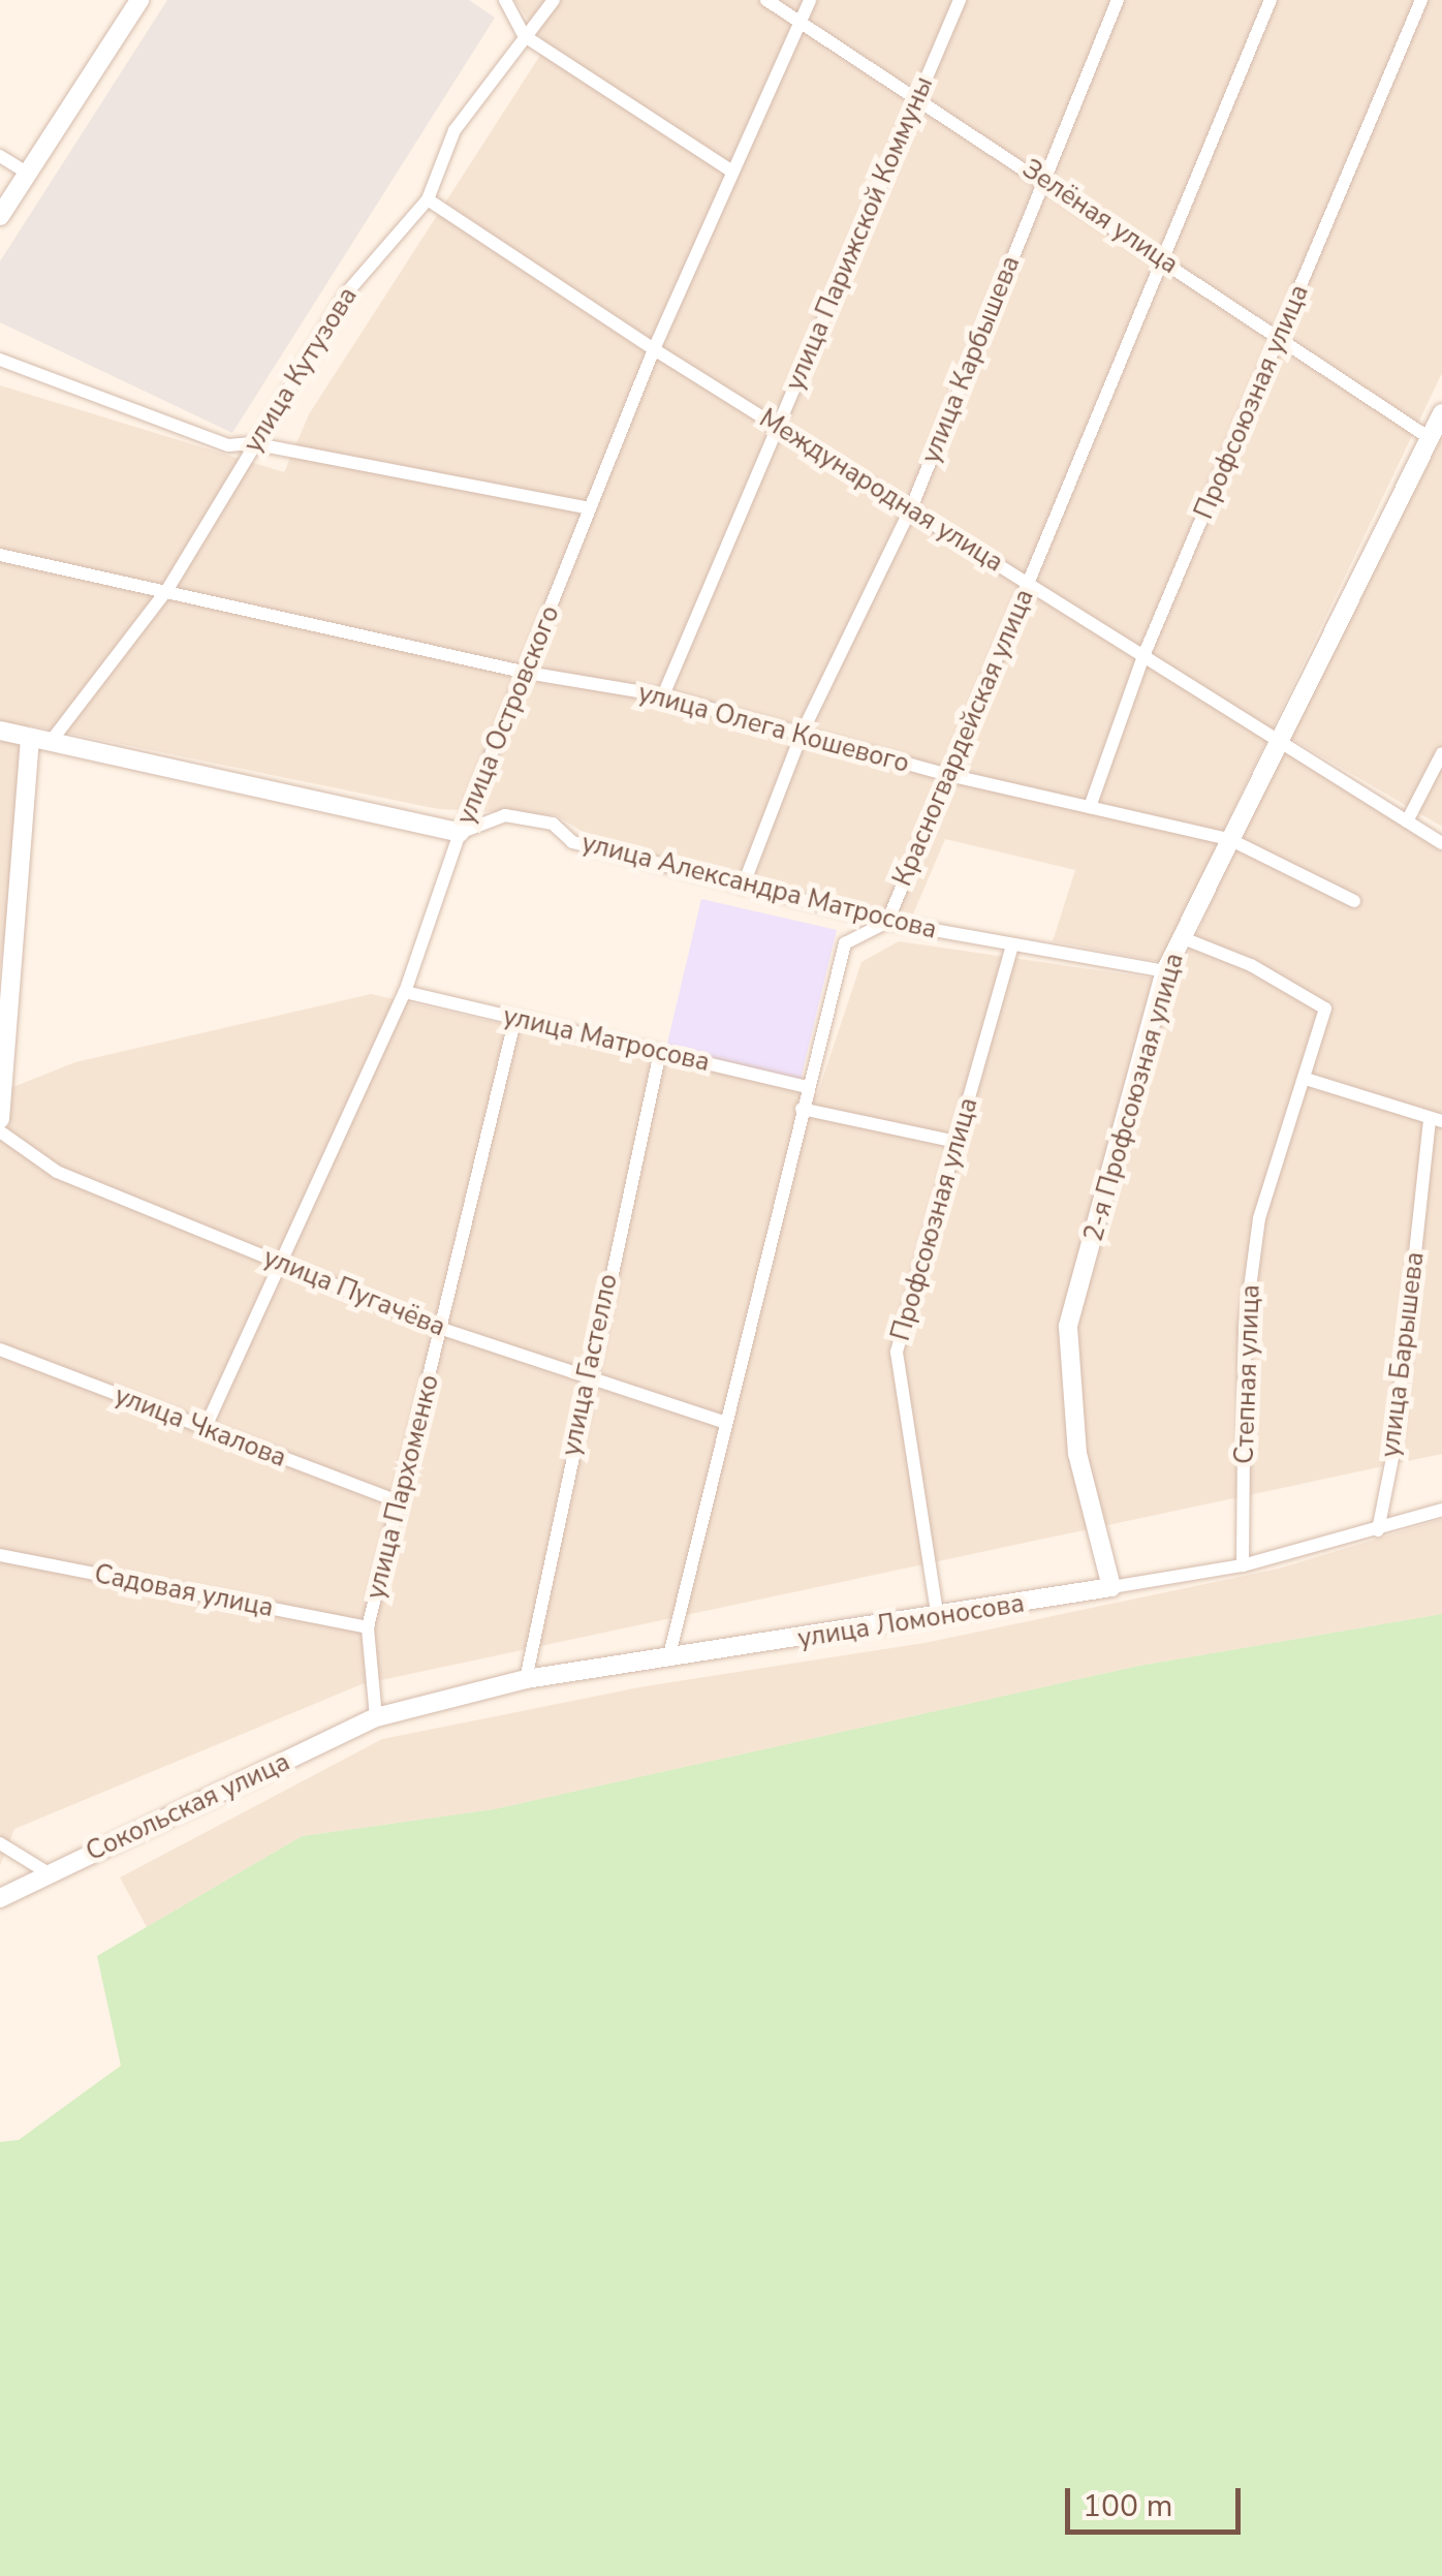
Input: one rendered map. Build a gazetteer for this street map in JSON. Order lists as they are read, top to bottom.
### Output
{
  "streets": {
    "street": [
      "Зелёная улица",
      "улица Парижской Коммуны",
      "улица Карбышева",
      "улица Кутузова",
      "Профсоюзная улица",
      "Международная улица",
      "улица Островского",
      "улица Олега Кошевого",
      "Красногвардейская улица",
      "улица Александра Матросова",
      "улица Матросова",
      "2-я Профсоюзная улица",
      "улица Пугачёва",
      "улица Барышева",
      "улица Гастелло",
      "Степная улица",
      "улица Чкалова",
      "улица Пархоменко",
      "Садовая улица",
      "улица Ломоносова",
      "Сокольская улица"
    ]
  },
  "crossings": [
    ["Зелёная улица", "улица Парижской Коммуны"],
    ["Зелёная улица", "улица Карбышева"],
    ["Зелёная улица", "Профсоюзная улица"],
    ["Зелёная улица", "улица Островского"],
    ["Зелёная улица", "Красногвардейская улица"],
    ["Зелёная улица", "2-я Профсоюзная улица"],
    ["улица Парижской Коммуны", "Международная улица"],
    ["улица Парижской Коммуны", "улица Олега Кошевого"],
    ["улица Карбышева", "Международная улица"],
    ["улица Карбышева", "улица Олега Кошевого"],
    ["улица Карбышева", "улица Александра Матросова"],
    ["улица Кутузова", "Международная улица"],
    ["улица Кутузова", "улица Олега Кошевого"],
    ["Профсоюзная улица", "Международная улица"],
    ["Профсоюзная улица", "улица Олега Кошевого"],
    ["Профсоюзная улица", "улица Александра Матросова"],
    ["Профсоюзная улица", "улица Ломоносова"],
    ["Международная улица", "улица Островского"],
    ["Международная улица", "Красногвардейская улица"],
    ["Международная улица", "2-я Профсоюзная улица"],
    ["улица Островского", "улица Олега Кошевого"],
    ["улица Островского", "улица Александра Матросова"],
    ["улица Островского", "улица Матросова"],
    ["улица Островского", "улица Пугачёва"],
    ["улица Островского", "улица Чкалова"],
    ["улица Олега Кошевого", "Красногвардейская улица"],
    ["улица Олега Кошевого", "2-я Профсоюзная улица"],
    ["Красногвардейская улица", "улица Александра Матросова"],
    ["улица Александра Матросова", "2-я Профсоюзная улица"],
    ["улица Матросова", "улица Гастелло"],
    ["улица Матросова", "улица Пархоменко"],
    ["2-я Профсоюзная улица", "Степная улица"],
    ["2-я Профсоюзная улица", "улица Ломоносова"],
    ["улица Пугачёва", "улица Гастелло"],
    ["улица Пугачёва", "улица Пархоменко"],
    ["улица Барышева", "улица Ломоносова"],
    ["улица Гастелло", "улица Ломоносова"],
    ["Степная улица", "улица Ломоносова"],
    ["улица Чкалова", "улица Пархоменко"],
    ["улица Пархоменко", "Садовая улица"],
    ["улица Пархоменко", "улица Ломоносова"],
    ["улица Пархоменко", "Сокольская улица"],
    ["улица Ломоносова", "Сокольская улица"]
  ],
  "scale_bar": "100 m"
}
